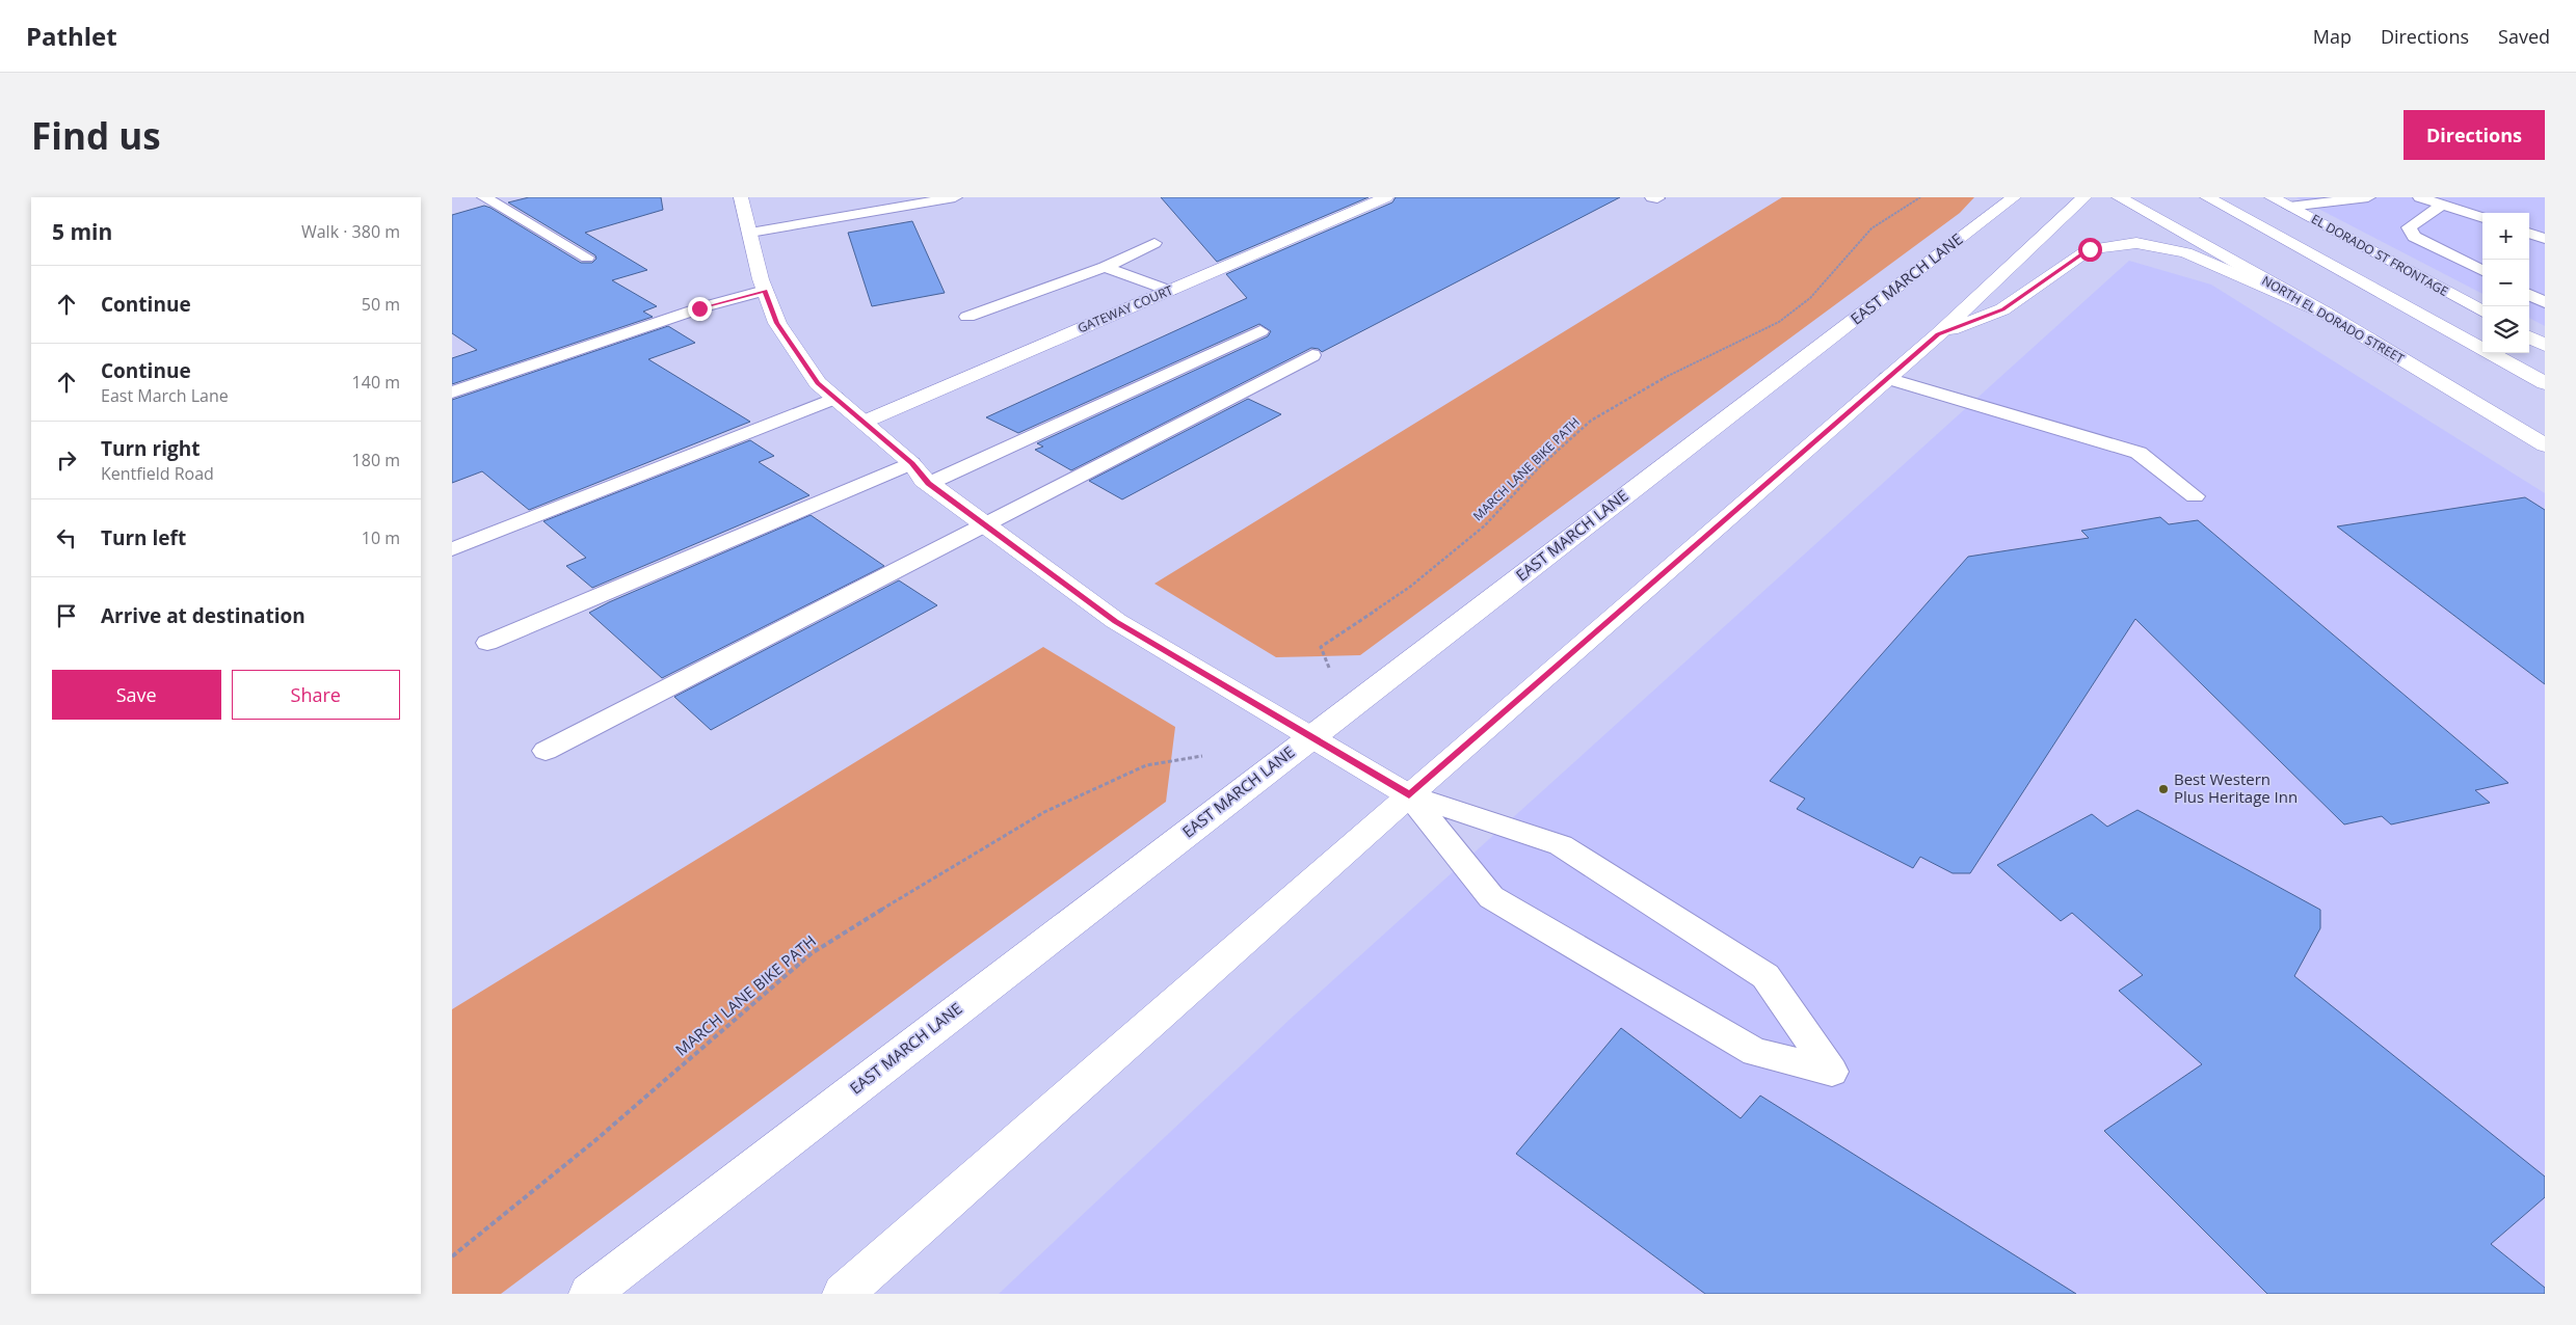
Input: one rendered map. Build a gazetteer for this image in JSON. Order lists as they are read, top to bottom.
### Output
{
  "streets": {
    "main road": [
      "EL DORADO ST FRONTAGE",
      "EAST MARCH LANE",
      "GATEWAY COURT",
      "NORTH EL DORADO STREET"
    ],
    "path": ["MARCH LANE BIKE PATH"]
  },
  "places": ["Best Western Plus Heritage Inn"],
  "page": {
    "header": "Pathlet",
    "nav": ["Map", "Directions", "Saved"],
    "buttons": [
      "Directions",
      ["Save", "Share"]
    ],
    "title": "Find us",
    "heading": ["5 min", "Walk · 380 m"],
    "map_buttons": ["+", "−"],
    "list": [
      ["Continue", "50 m"],
      ["Continue", "East March Lane", "140 m"],
      ["Turn right", "Kentfield Road", "180 m"],
      ["Turn left", "10 m"],
      "Arrive at destination"
    ]
  }
}
